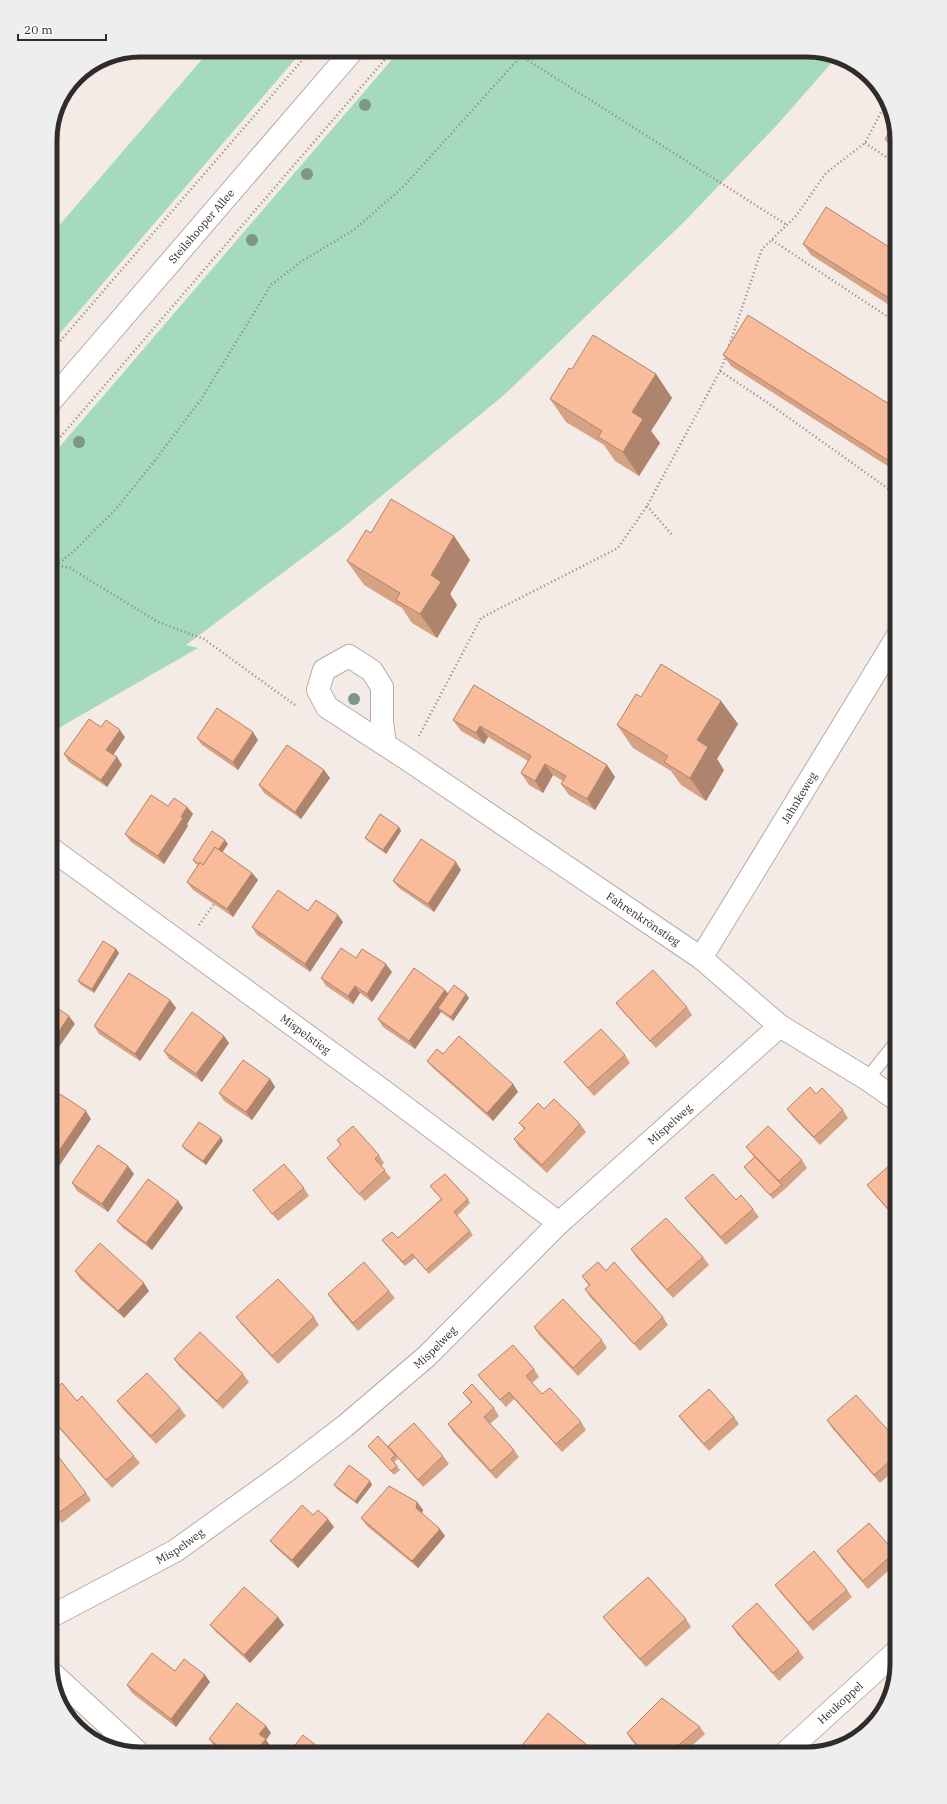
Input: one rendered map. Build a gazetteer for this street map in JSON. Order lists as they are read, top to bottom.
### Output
{
  "streets": {
    "street": [
      "Steilshooper Allee",
      "Jahnkeweg",
      "Fahrenkrönstieg",
      "Mispelstieg",
      "Mispelweg",
      "Heukoppel"
    ]
  },
  "crossings": [
    ["Jahnkeweg", "Fahrenkrönstieg"],
    ["Fahrenkrönstieg", "Mispelweg"],
    ["Mispelstieg", "Mispelweg"]
  ],
  "scale_bar": "20 m"
}
